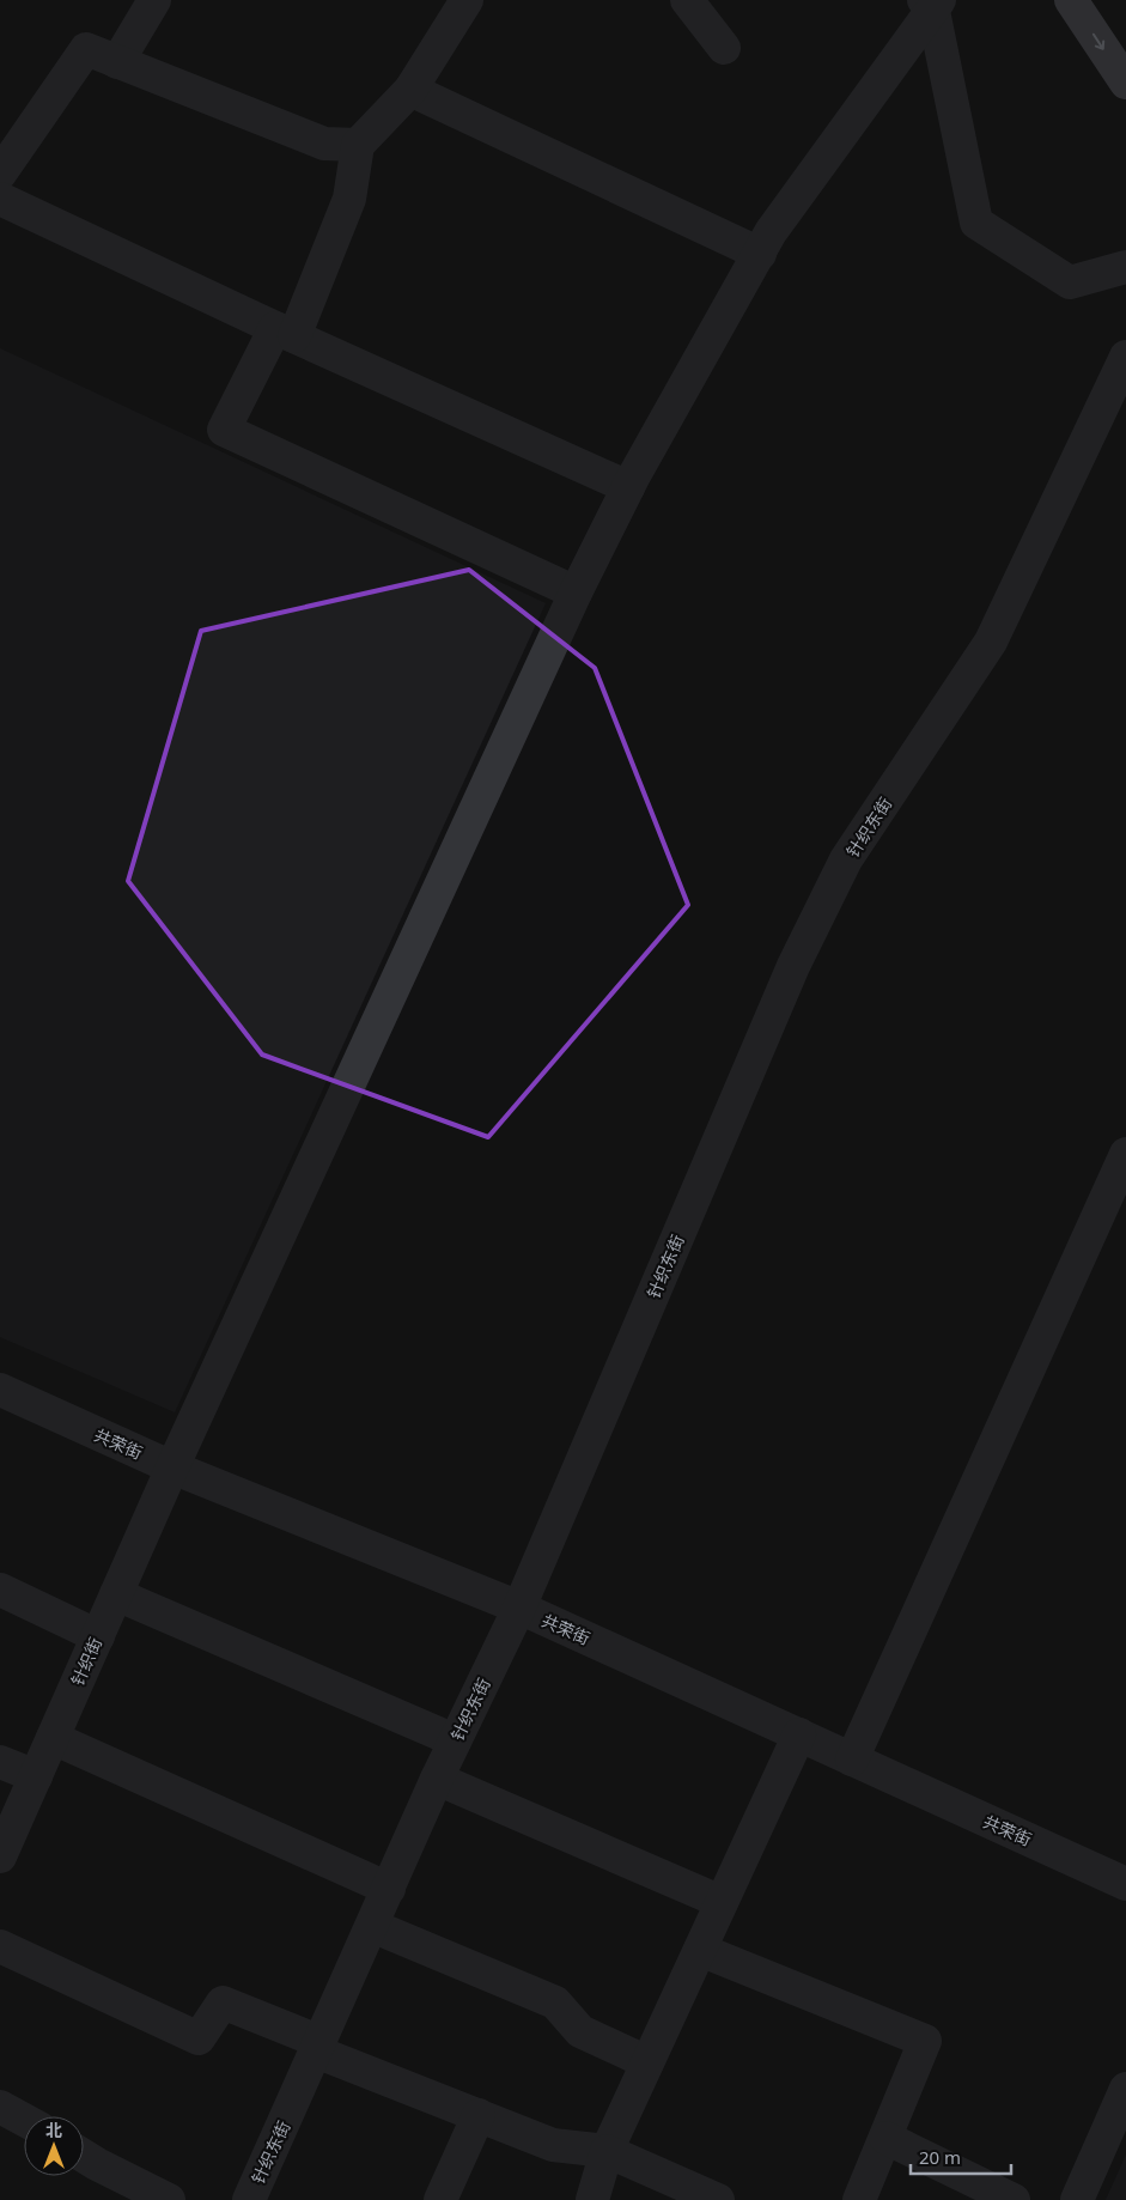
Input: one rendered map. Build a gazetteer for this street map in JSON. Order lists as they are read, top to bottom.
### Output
{
  "streets": {
    "street": ["针织东街", "共荣街", "针织街"]
  },
  "crossings": [
    ["针织东街", "共荣街"],
    ["共荣街", "针织街"]
  ],
  "scale_bar": "20 m",
  "north": "top"
}
